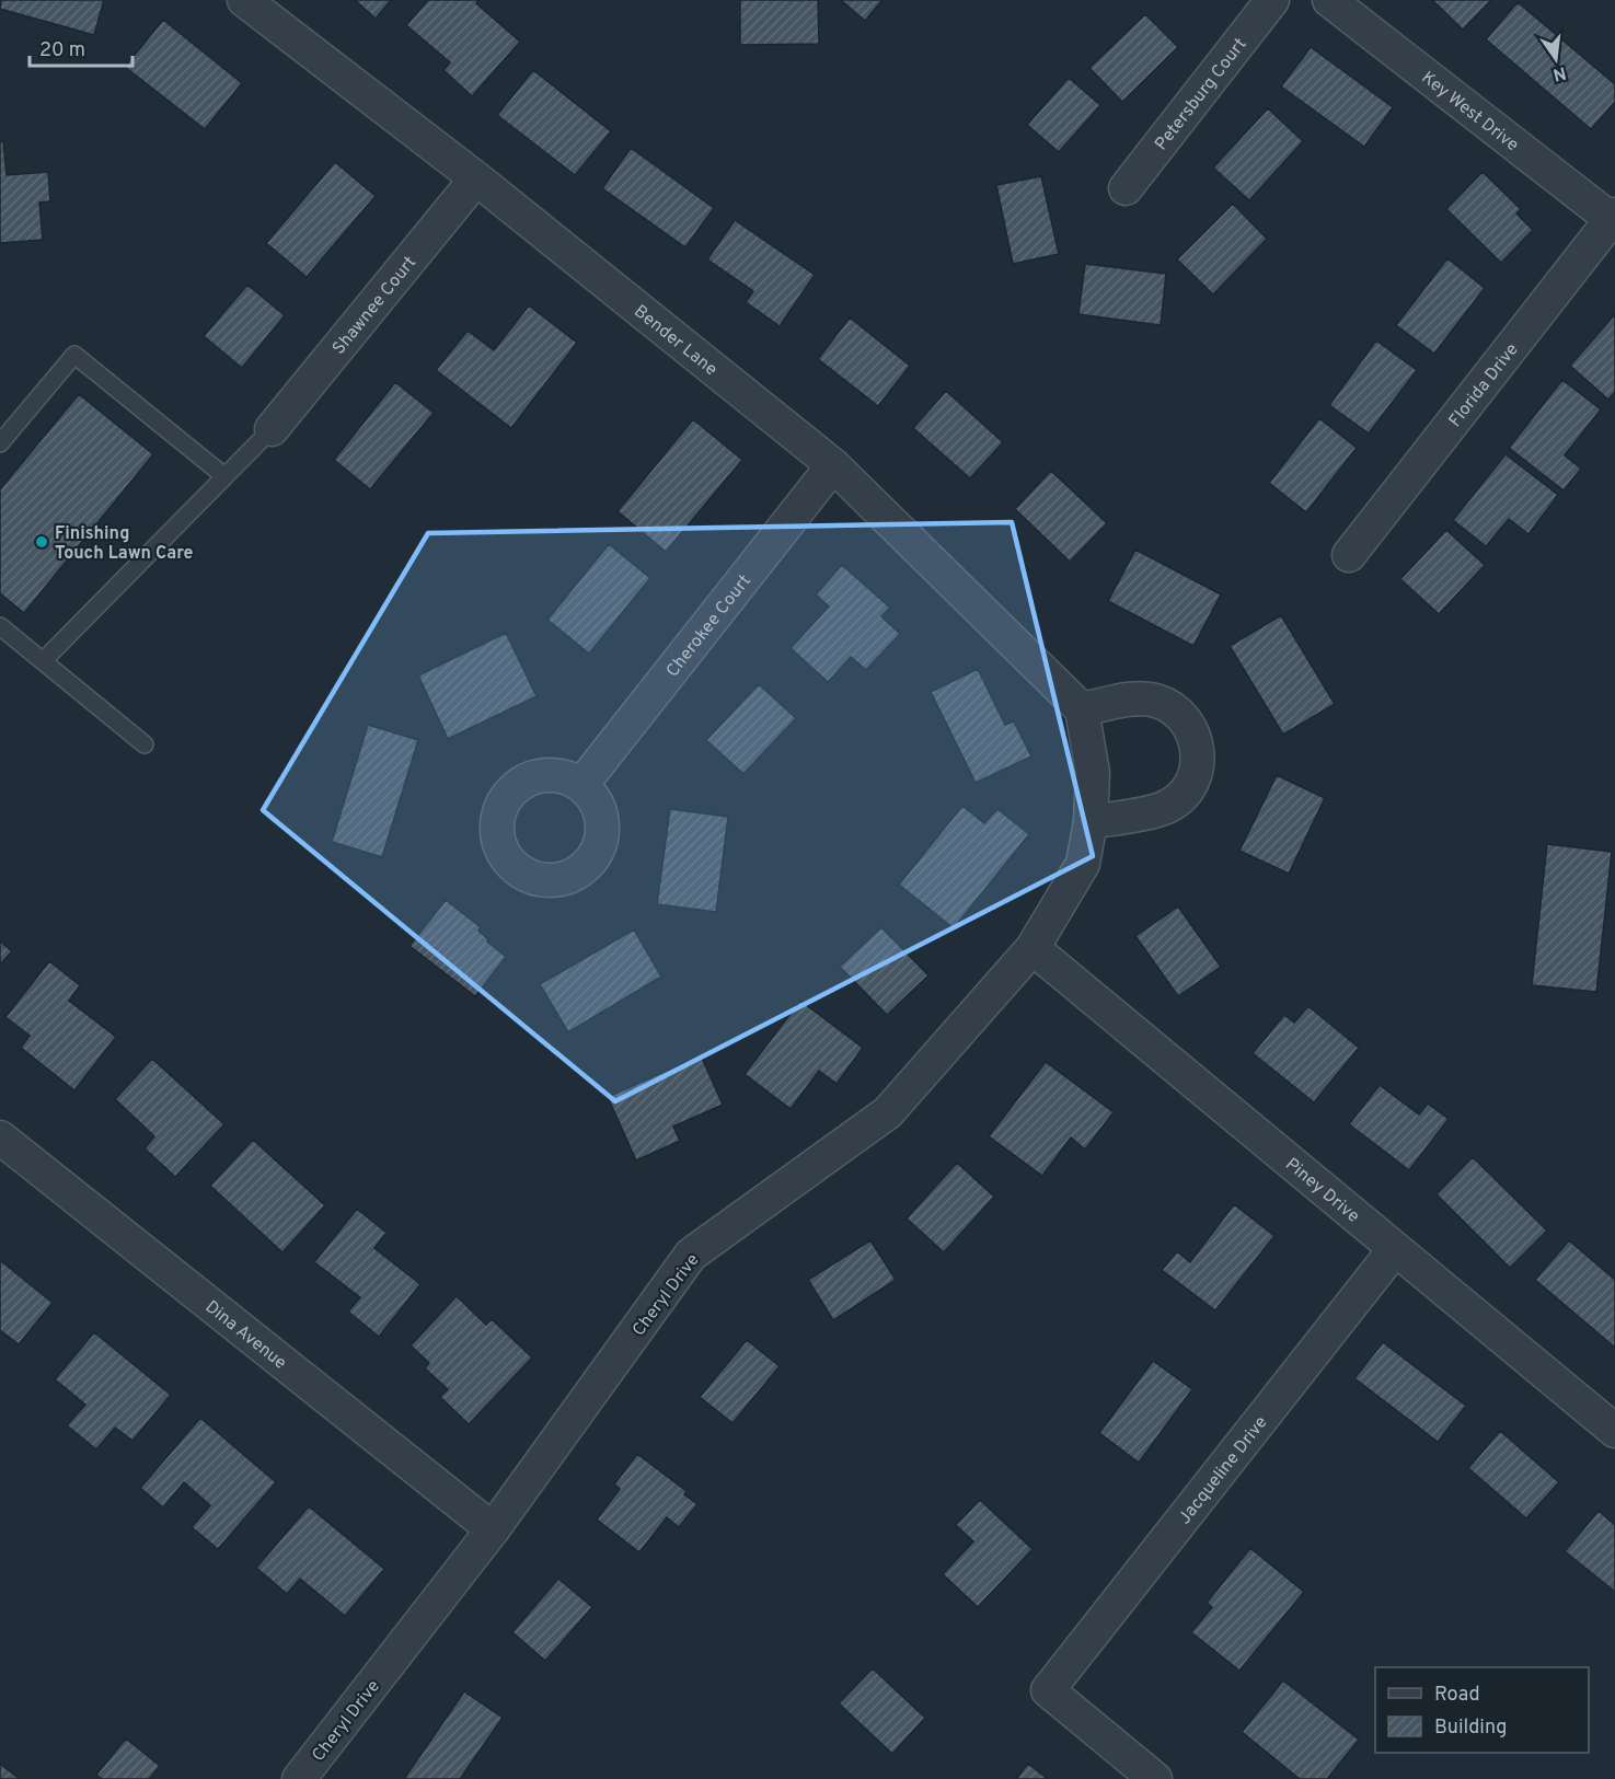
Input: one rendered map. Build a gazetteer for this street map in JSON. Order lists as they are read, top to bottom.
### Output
{
  "streets": {
    "street": [
      "Petersburg Court",
      "Key West Drive",
      "Shawnee Court",
      "Bender Lane",
      "Florida Drive",
      "Cherokee Court",
      "Piney Drive",
      "Cheryl Drive",
      "Dina Avenue",
      "Jacqueline Drive"
    ]
  },
  "crossings": [
    ["Key West Drive", "Florida Drive"],
    ["Shawnee Court", "Bender Lane"],
    ["Bender Lane", "Cherokee Court"],
    ["Piney Drive", "Cheryl Drive"],
    ["Piney Drive", "Jacqueline Drive"],
    ["Cheryl Drive", "Dina Avenue"]
  ],
  "places": ["Finishing Touch Lawn Care"],
  "legend": ["Road", "Building"],
  "scale_bar": "20 m",
  "north": "bottom"
}
